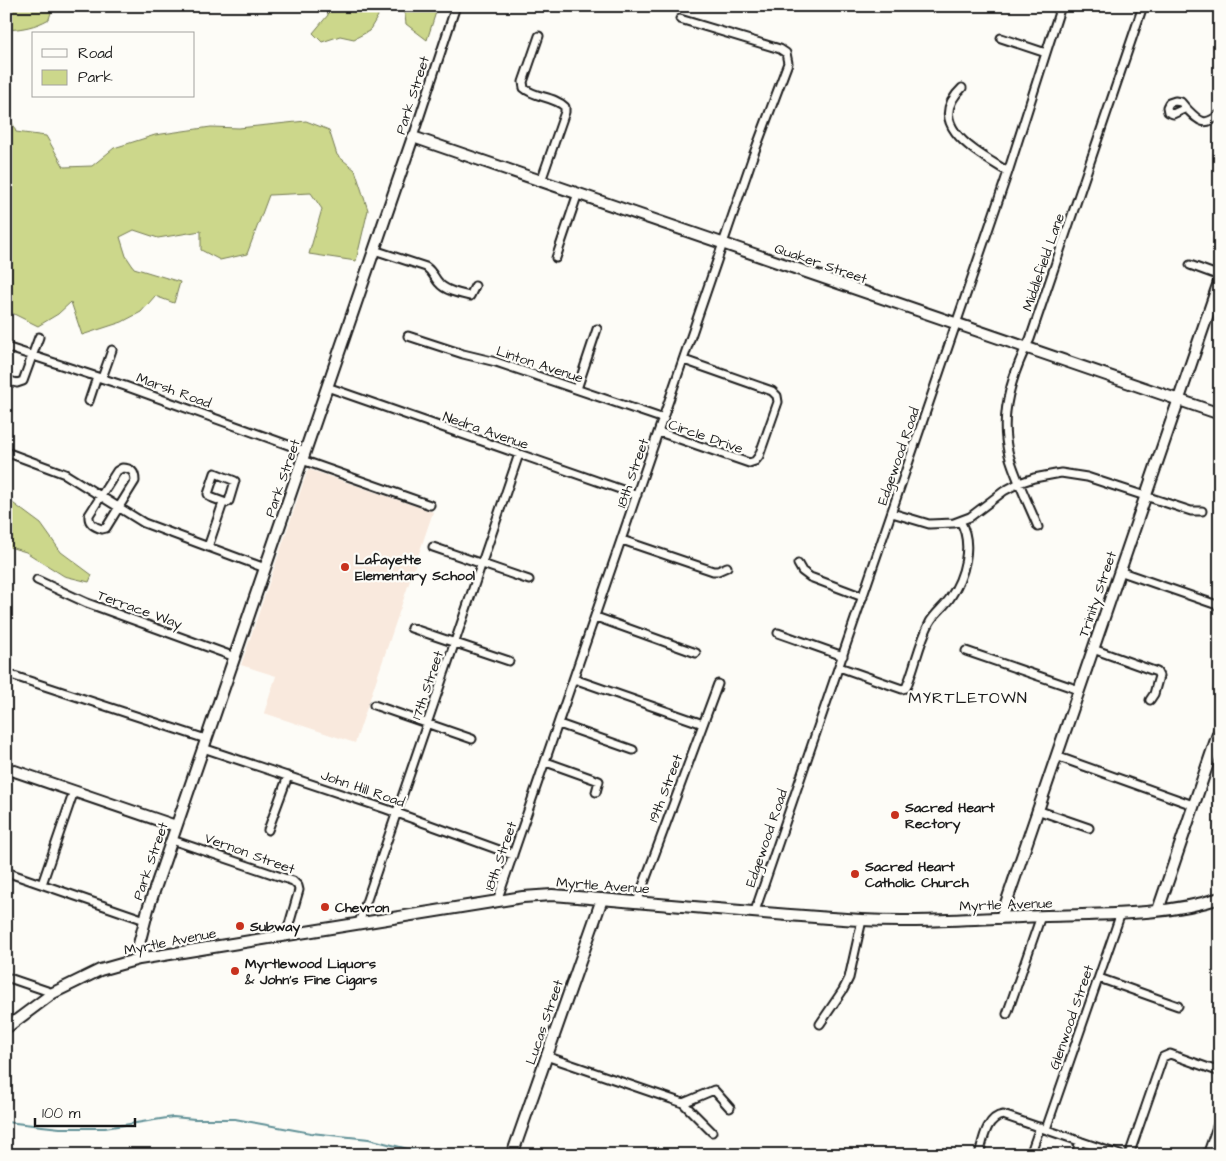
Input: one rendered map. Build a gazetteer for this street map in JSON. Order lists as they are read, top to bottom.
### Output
{
  "streets": {
    "street": [
      "Park Street",
      "Middlefield Lane",
      "Quaker Street",
      "Linton Avenue",
      "Marsh Road",
      "Nedra Avenue",
      "Circle Drive",
      "Edgewood Road",
      "18th Street",
      "Trinity Street",
      "Terrace Way",
      "17th Street",
      "John Hill Road",
      "19th Street",
      "Vernon Street",
      "Myrtle Avenue",
      "Glenwood Street",
      "Lucas Street"
    ]
  },
  "crossings": [
    ["Park Street", "Quaker Street"],
    ["Park Street", "Marsh Road"],
    ["Park Street", "Nedra Avenue"],
    ["Park Street", "Terrace Way"],
    ["Park Street", "John Hill Road"],
    ["Park Street", "Vernon Street"],
    ["Park Street", "Myrtle Avenue"],
    ["Middlefield Lane", "Quaker Street"],
    ["Quaker Street", "Edgewood Road"],
    ["Quaker Street", "18th Street"],
    ["Quaker Street", "Trinity Street"],
    ["Linton Avenue", "18th Street"],
    ["Nedra Avenue", "18th Street"],
    ["Nedra Avenue", "17th Street"],
    ["Circle Drive", "18th Street"],
    ["Edgewood Road", "Myrtle Avenue"],
    ["18th Street", "John Hill Road"],
    ["18th Street", "Myrtle Avenue"],
    ["Trinity Street", "Myrtle Avenue"],
    ["17th Street", "John Hill Road"],
    ["17th Street", "Myrtle Avenue"],
    ["19th Street", "Myrtle Avenue"],
    ["Vernon Street", "Myrtle Avenue"],
    ["Myrtle Avenue", "Glenwood Street"],
    ["Myrtle Avenue", "Lucas Street"]
  ],
  "districts": ["MYRTLETOWN"],
  "places": [
    "Lafayette Elementary School",
    "Sacred Heart Rectory",
    "Sacred Heart Catholic Church",
    "Chevron",
    "Subway",
    "Myrtlewood Liquors & John’s Fine Cigars"
  ],
  "legend": ["Road", "Park"],
  "scale_bar": "100 m"
}
